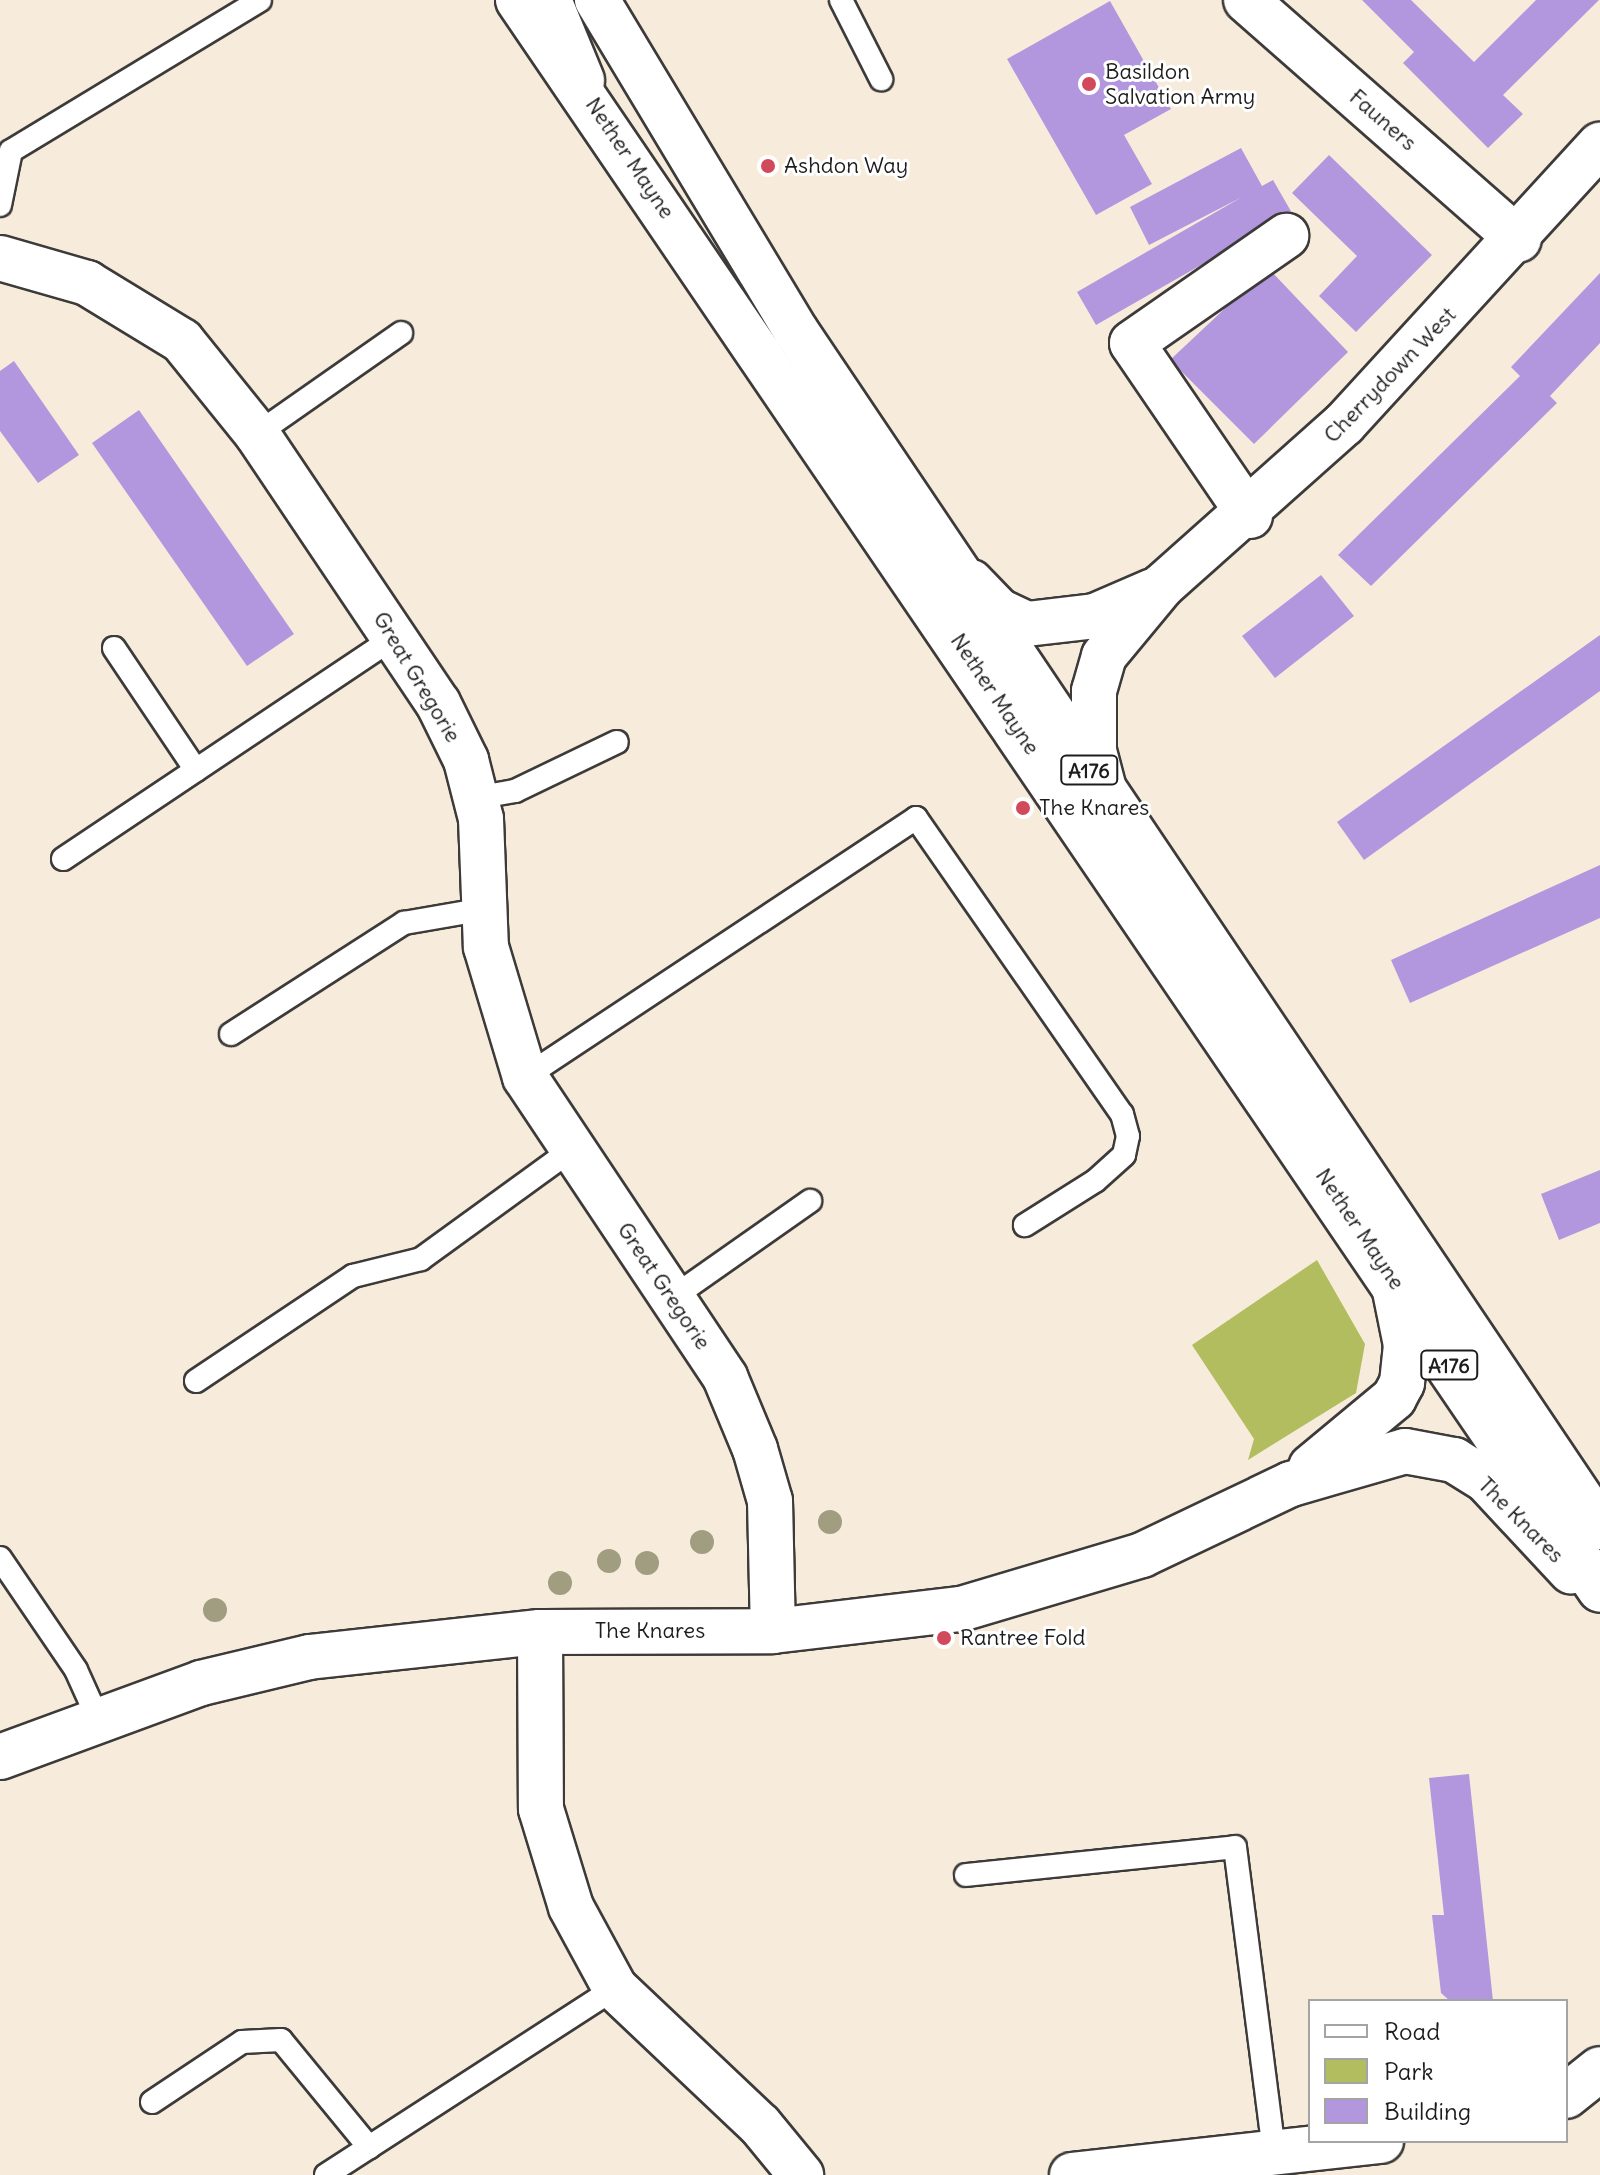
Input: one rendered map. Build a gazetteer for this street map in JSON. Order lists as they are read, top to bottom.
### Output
{
  "streets": {
    "street": [
      "Fauners",
      "Nether Mayne",
      "Cherrydown West",
      "Great Gregorie",
      "A176",
      "The Knares"
    ]
  },
  "crossings": [
    ["Fauners", "Cherrydown West"],
    ["Nether Mayne", "Cherrydown West"],
    ["Nether Mayne", "The Knares"],
    ["Great Gregorie", "The Knares"]
  ],
  "places": [
    "Basildon Salvation Army",
    "Ashdon Way",
    "The Knares",
    "Rantree Fold"
  ],
  "legend": ["Road", "Park", "Building"]
}
